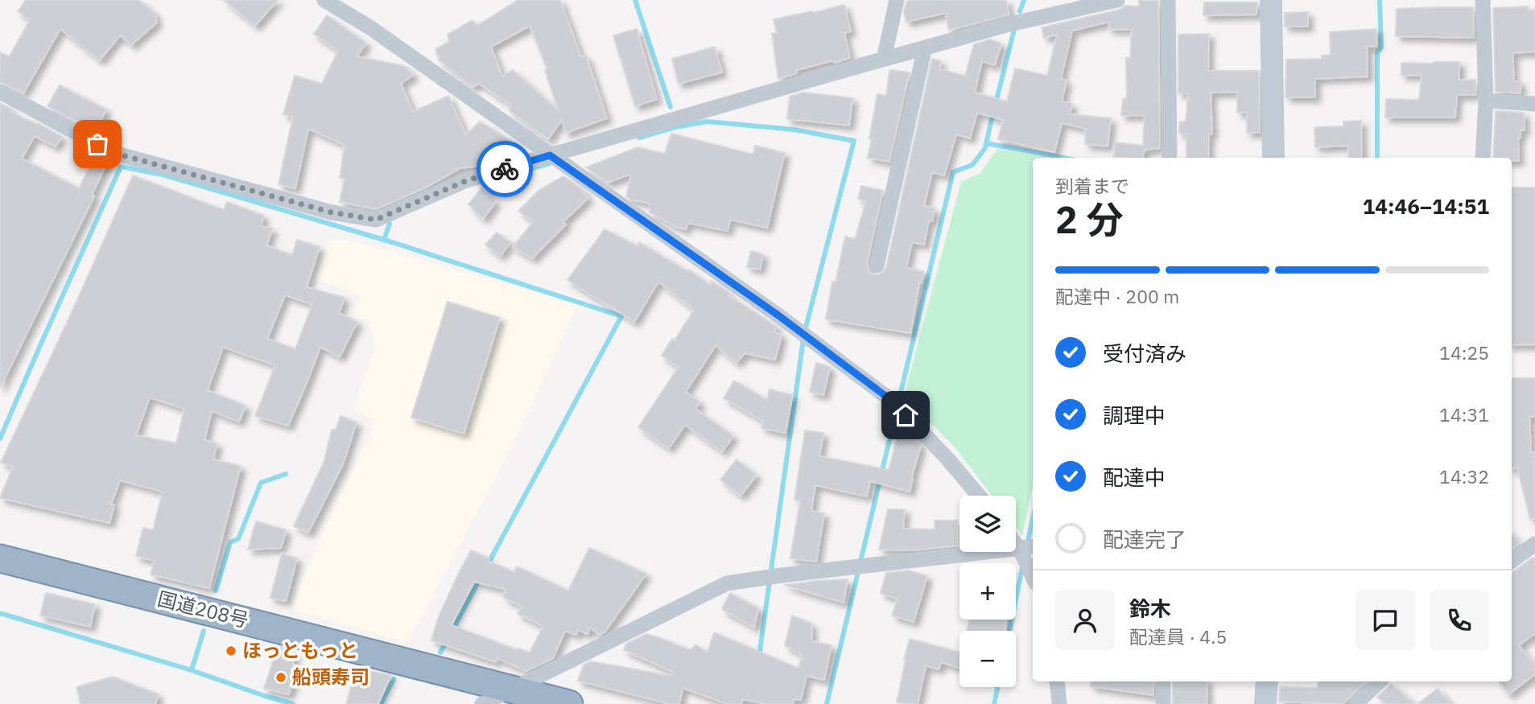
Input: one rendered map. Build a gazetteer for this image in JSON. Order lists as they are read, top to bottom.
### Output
{
  "streets": {
    "highway": ["国道208号"]
  },
  "places": ["ほっともっと", "船頭寿司"],
  "page": {
    "heading": ["2 分", "到着まで", "14:46–14:51"],
    "panel": ["鈴木", "配達員 · 4.5"],
    "bar": "配達中 · 200 m",
    "list": [
      ["受付済み", "14:25"],
      ["調理中", "14:31"],
      ["配達中", "14:32"],
      "配達完了"
    ],
    "map_buttons": ["+", "−"]
  }
}
